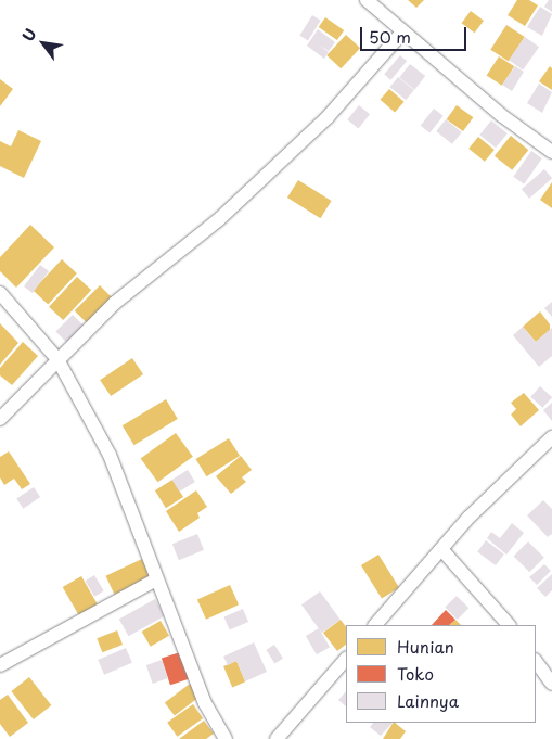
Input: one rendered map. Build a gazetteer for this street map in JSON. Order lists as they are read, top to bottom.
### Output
{
  "legend": ["Hunian", "Toko", "Lainnya"],
  "scale_bar": "50 m",
  "north": "top left"
}
